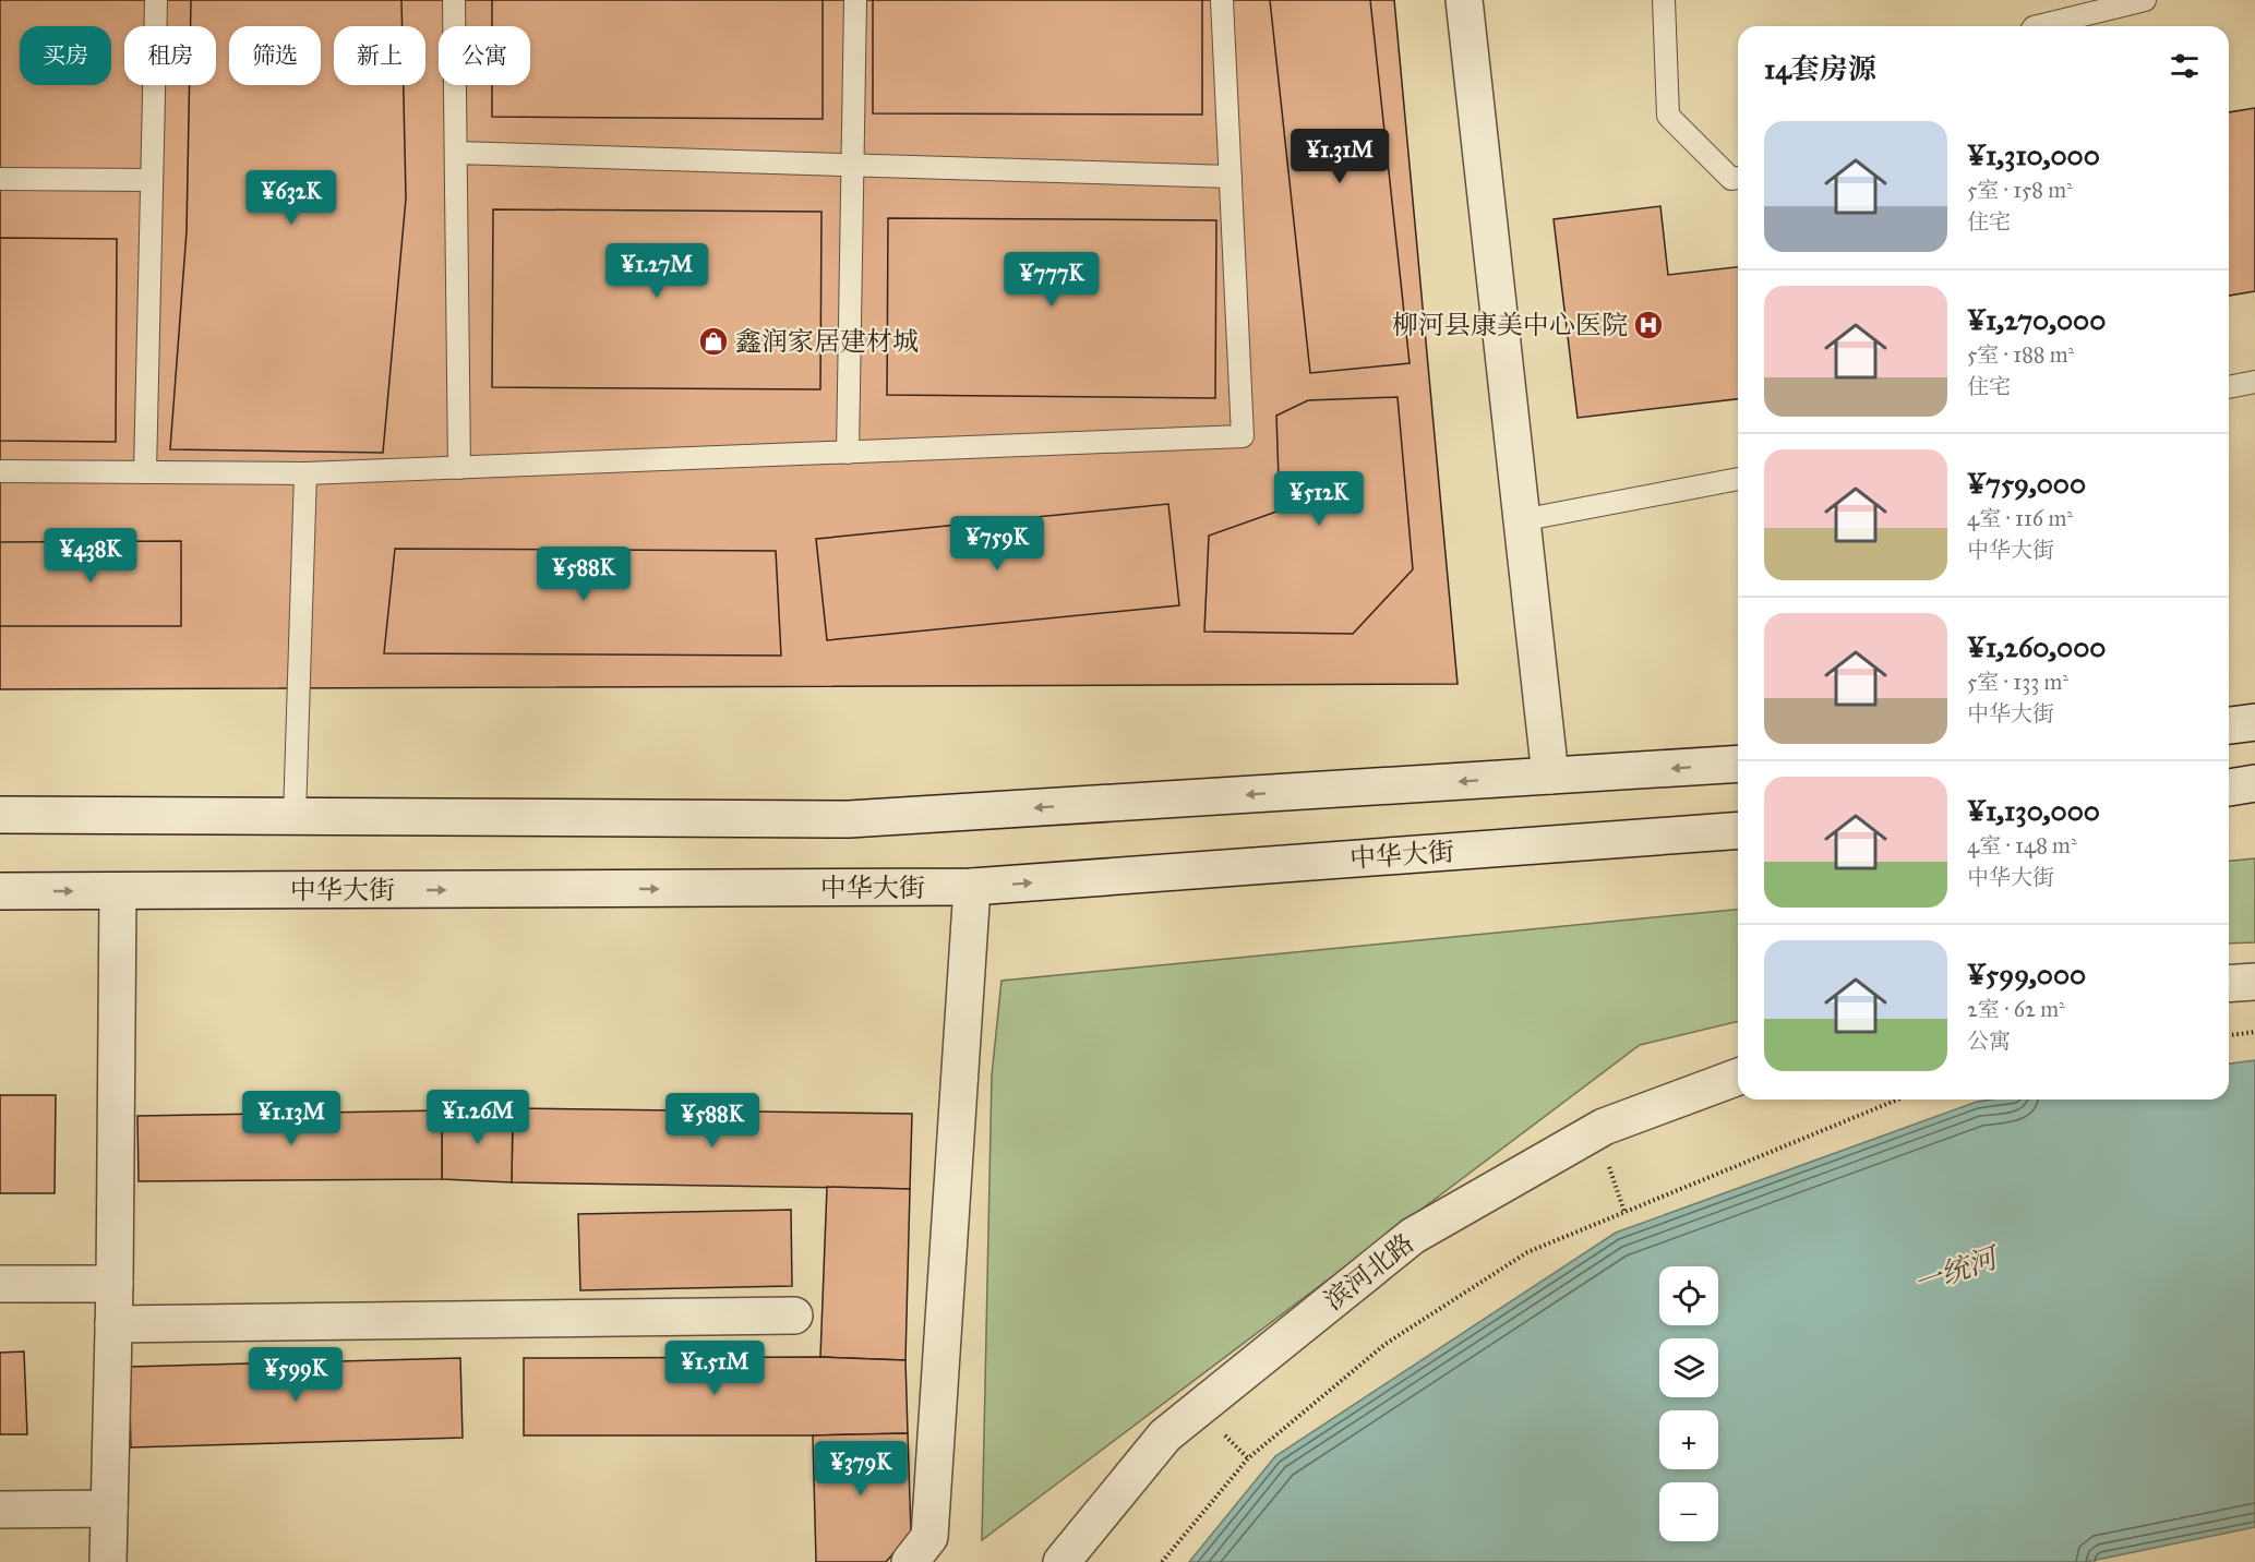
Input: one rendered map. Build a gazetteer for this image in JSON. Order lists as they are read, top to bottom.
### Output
{
  "streets": {
    "street": ["中华大街", "滨河北路"]
  },
  "water": ["一统河"],
  "places": {
    "hospital": ["柳河县康美中心医院"],
    "shop": ["鑫润家居建材城"]
  },
  "page": {
    "chip": [
      "买房",
      "租房",
      "筛选",
      "新上",
      "公寓"
    ],
    "heading": "14套房源",
    "list": [
      {
        "name": "¥1,310,000",
        "note": "5室 · 158 m² · 住宅"
      },
      {
        "name": "¥1,270,000",
        "note": "5室 · 188 m² · 住宅"
      },
      {
        "name": "¥759,000",
        "note": "4室 · 116 m² · 中华大街"
      },
      {
        "name": "¥1,260,000",
        "note": "5室 · 133 m² · 中华大街"
      },
      {
        "name": "¥1,130,000",
        "note": "4室 · 148 m² · 中华大街"
      },
      {
        "name": "¥599,000",
        "note": "2室 · 62 m² · 公寓"
      }
    ],
    "price": [
      "¥1.31M",
      "¥632K",
      "¥1.27M",
      "¥777K",
      "¥512K",
      "¥759K",
      "¥438K",
      "¥588K",
      "¥1.26M",
      "¥1.13M",
      "¥588K",
      "¥1.51M",
      "¥599K",
      "¥379K"
    ],
    "map_buttons": ["+", "−"]
  }
}
